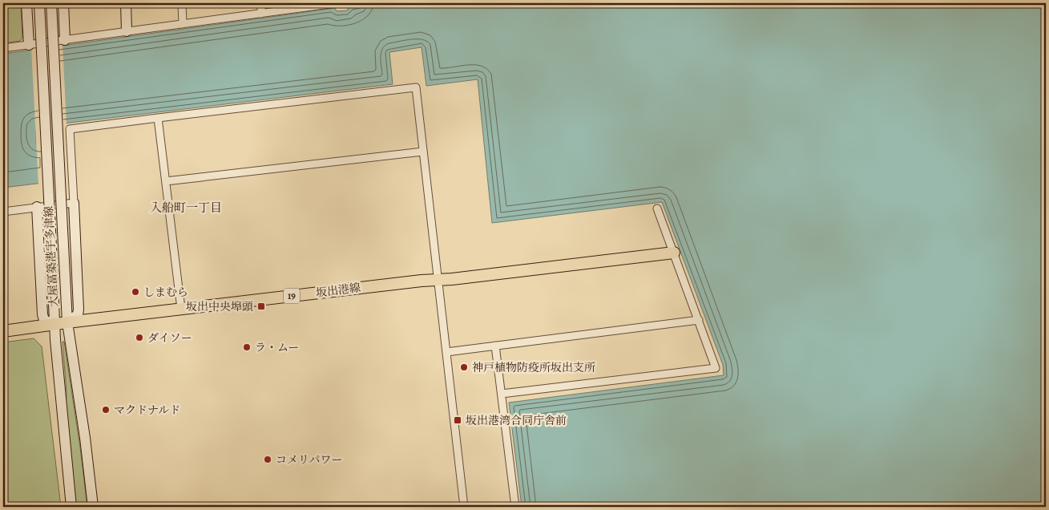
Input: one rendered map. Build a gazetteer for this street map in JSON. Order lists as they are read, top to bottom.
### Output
{
  "streets": {
    "main road": ["大屋冨築港宇多津線", "坂出港線", "19"]
  },
  "crossings": [
    ["大屋冨築港宇多津線", "坂出港線"]
  ],
  "districts": ["入船町一丁目"],
  "places": {
    "other": [
      "しまむら",
      "ダイソー",
      "ラ・ムー",
      "神戸植物防疫所坂出支所",
      "マクドナルド",
      "コメリパワー"
    ],
    "transit": ["坂出中央埠頭", "坂出港湾合同庁舎前"]
  }
}
